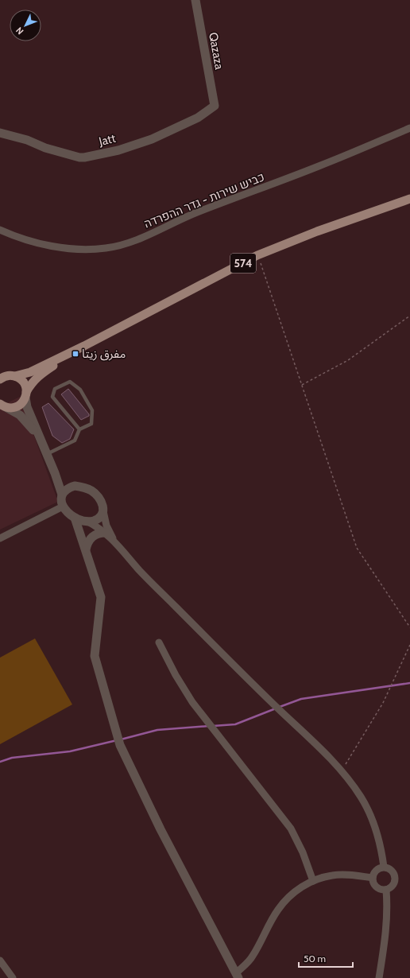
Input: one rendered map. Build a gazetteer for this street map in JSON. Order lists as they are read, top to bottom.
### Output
{
  "streets": {
    "main road": ["574"],
    "street": ["Qazaza", "Jatt", "כביש שירות - גדר ההפרדה"]
  },
  "crossings": [
    ["Qazaza", "Jatt"]
  ],
  "places": {
    "transit": ["مفرق زيتا"]
  },
  "scale_bar": "50 m",
  "north": "bottom left"
}
